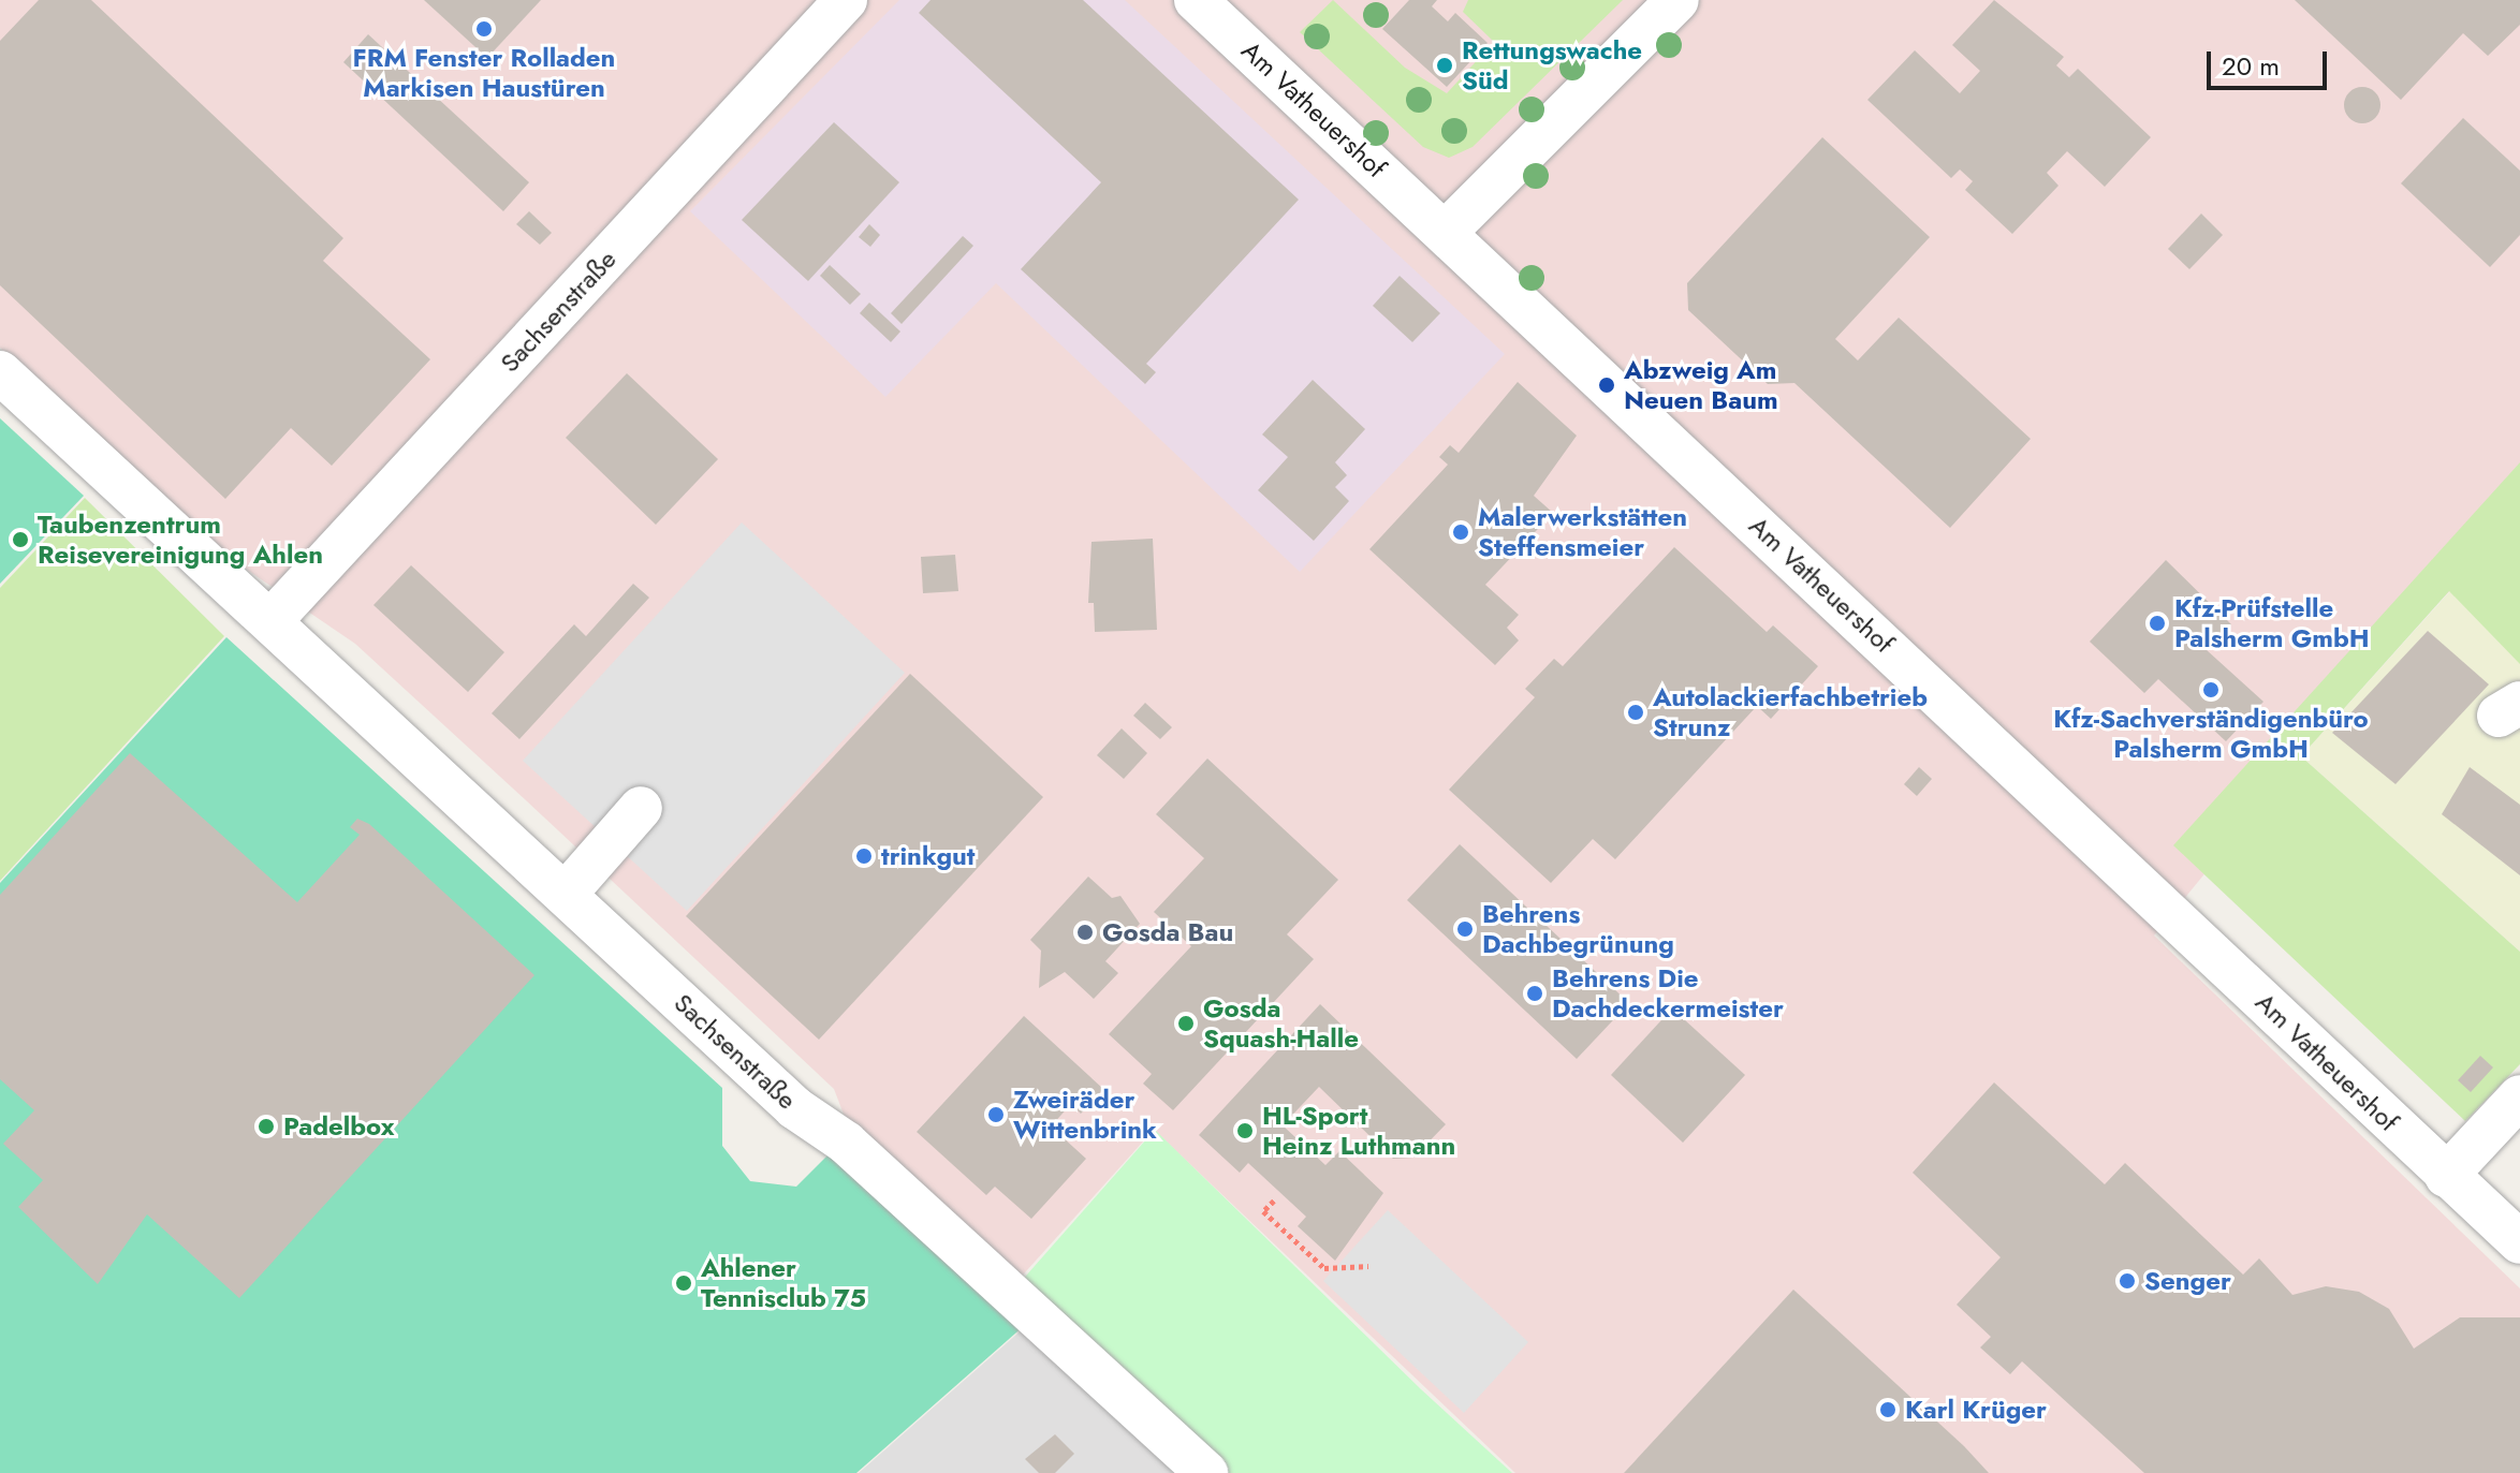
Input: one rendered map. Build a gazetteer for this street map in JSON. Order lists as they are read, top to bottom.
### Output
{
  "streets": {
    "street": ["Am Vatheuershof", "Sachsenstraße"]
  },
  "places": [
    "FRM Fenster Rolladen Markisen Haustüren",
    "Rettungswache Süd",
    "Abzweig Am Neuen Baum",
    "Malerwerkstätten Steffensmeier",
    "Taubenzentrum Reisevereinigung Ahlen",
    "Kfz-Prüfstelle Palsherm GmbH",
    "Kfz-Sachverständigenbüro Palsherm GmbH",
    "Autolackierfachbetrieb Strunz",
    "trinkgut",
    "Behrens Dachbegrünung",
    "Gosda Bau",
    "Behrens Die Dachdeckermeister",
    "Gosda Squash-Halle",
    "Zweiräder Wittenbrink",
    "Padelbox",
    "HL-Sport Heinz Luthmann",
    "Senger",
    "Ahlener Tennisclub 75",
    "Karl Krüger"
  ],
  "scale_bar": "20 m"
}
